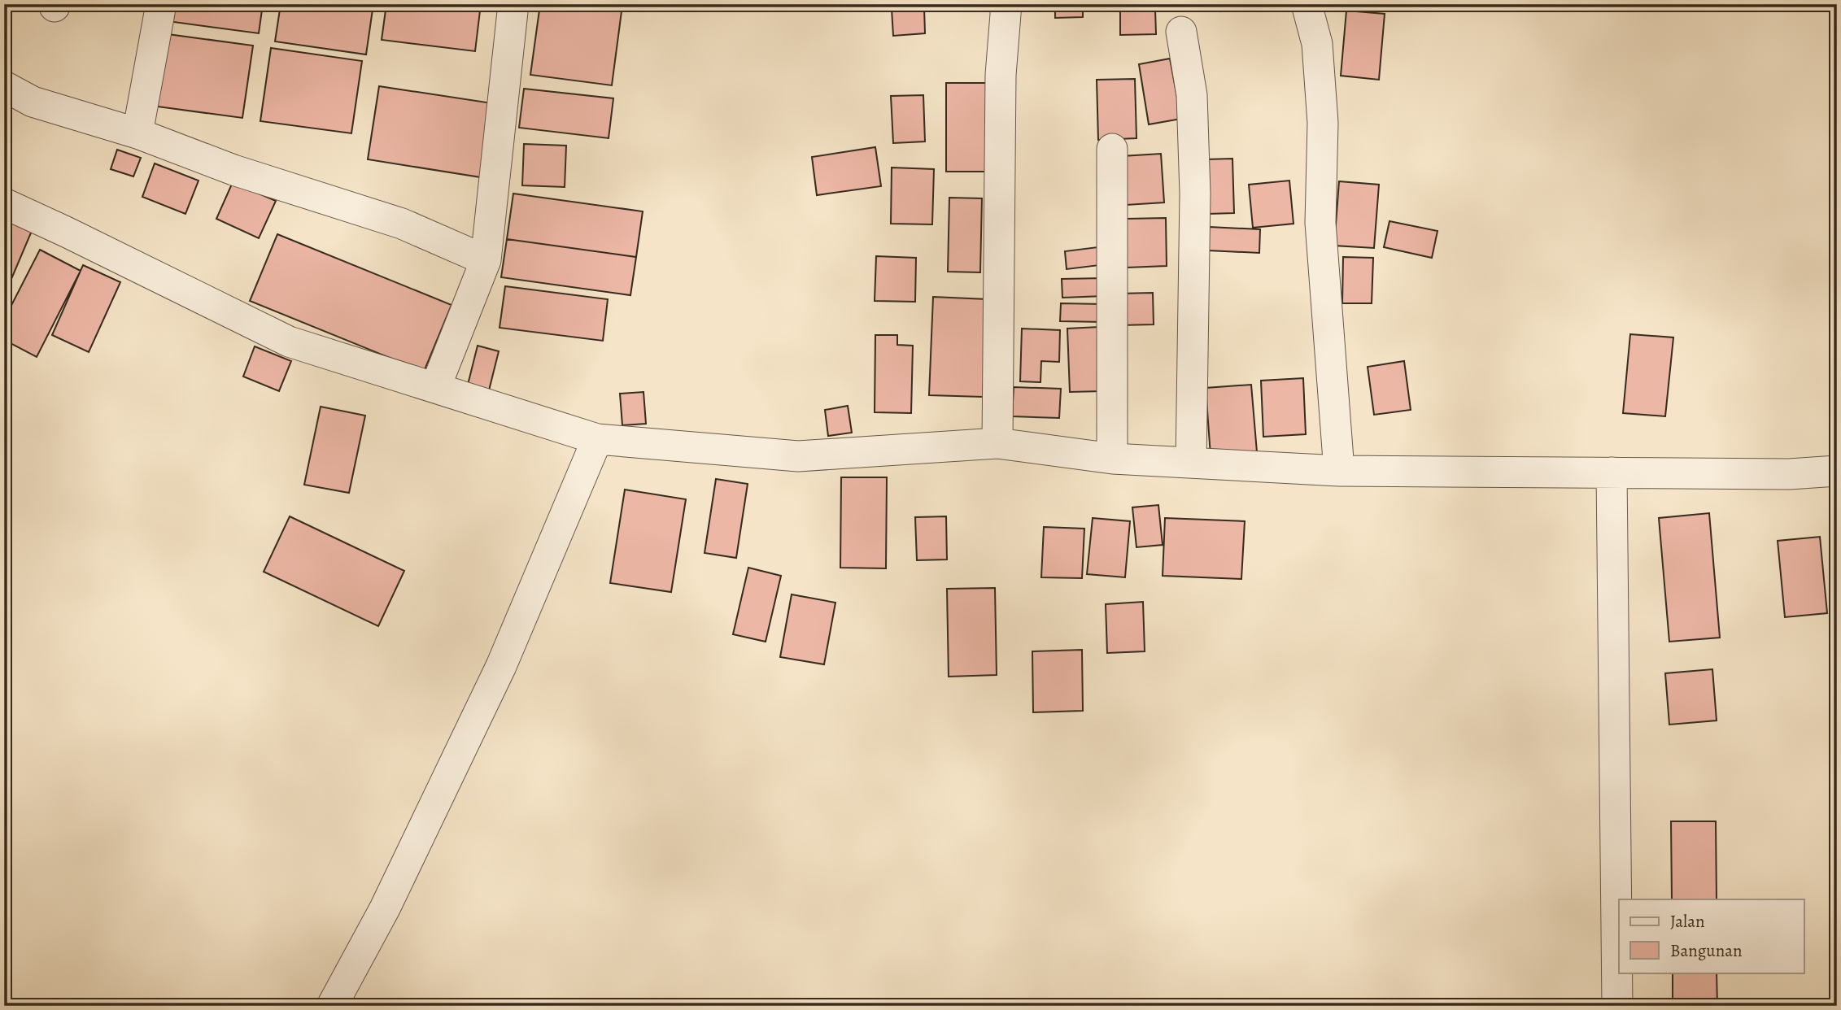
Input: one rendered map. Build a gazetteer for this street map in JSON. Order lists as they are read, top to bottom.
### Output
{
  "legend": ["Jalan", "Bangunan"]
}
